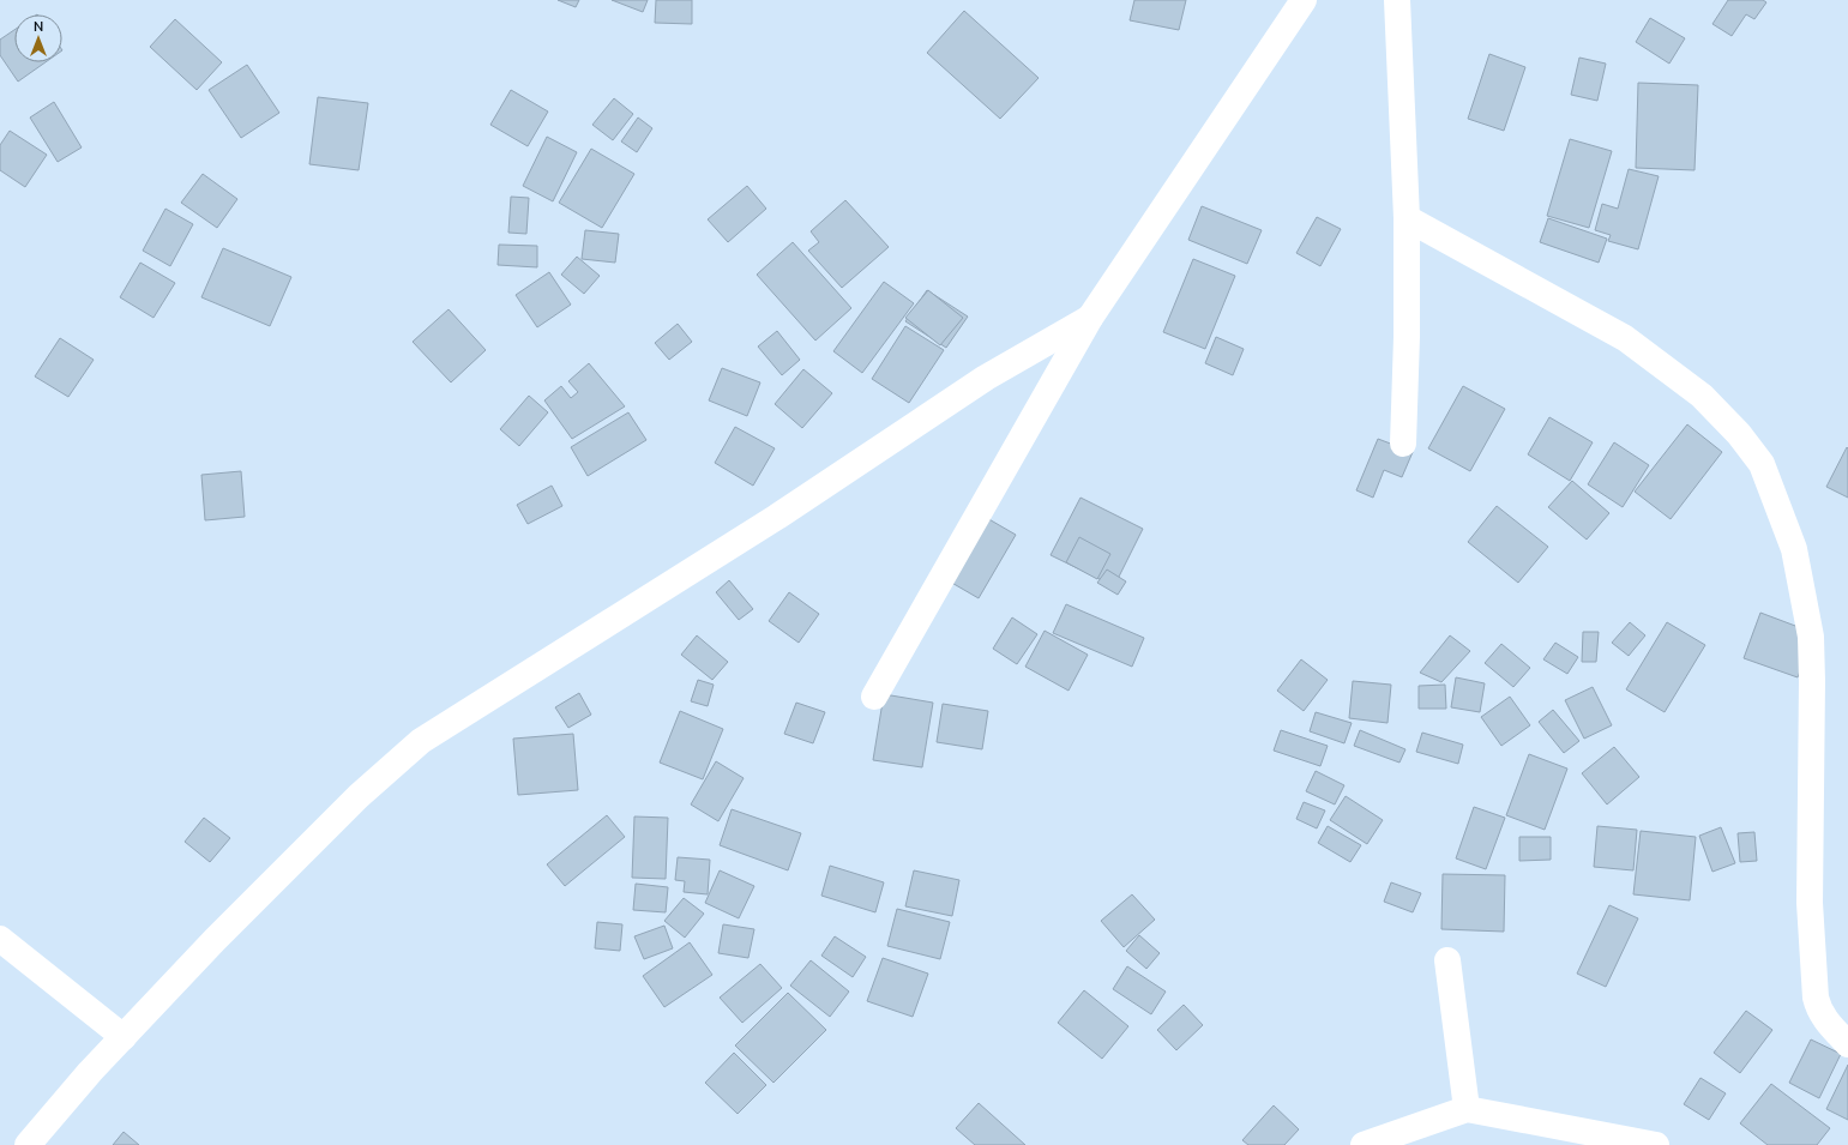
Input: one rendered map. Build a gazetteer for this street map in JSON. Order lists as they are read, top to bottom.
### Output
{
  "north": "top"
}
